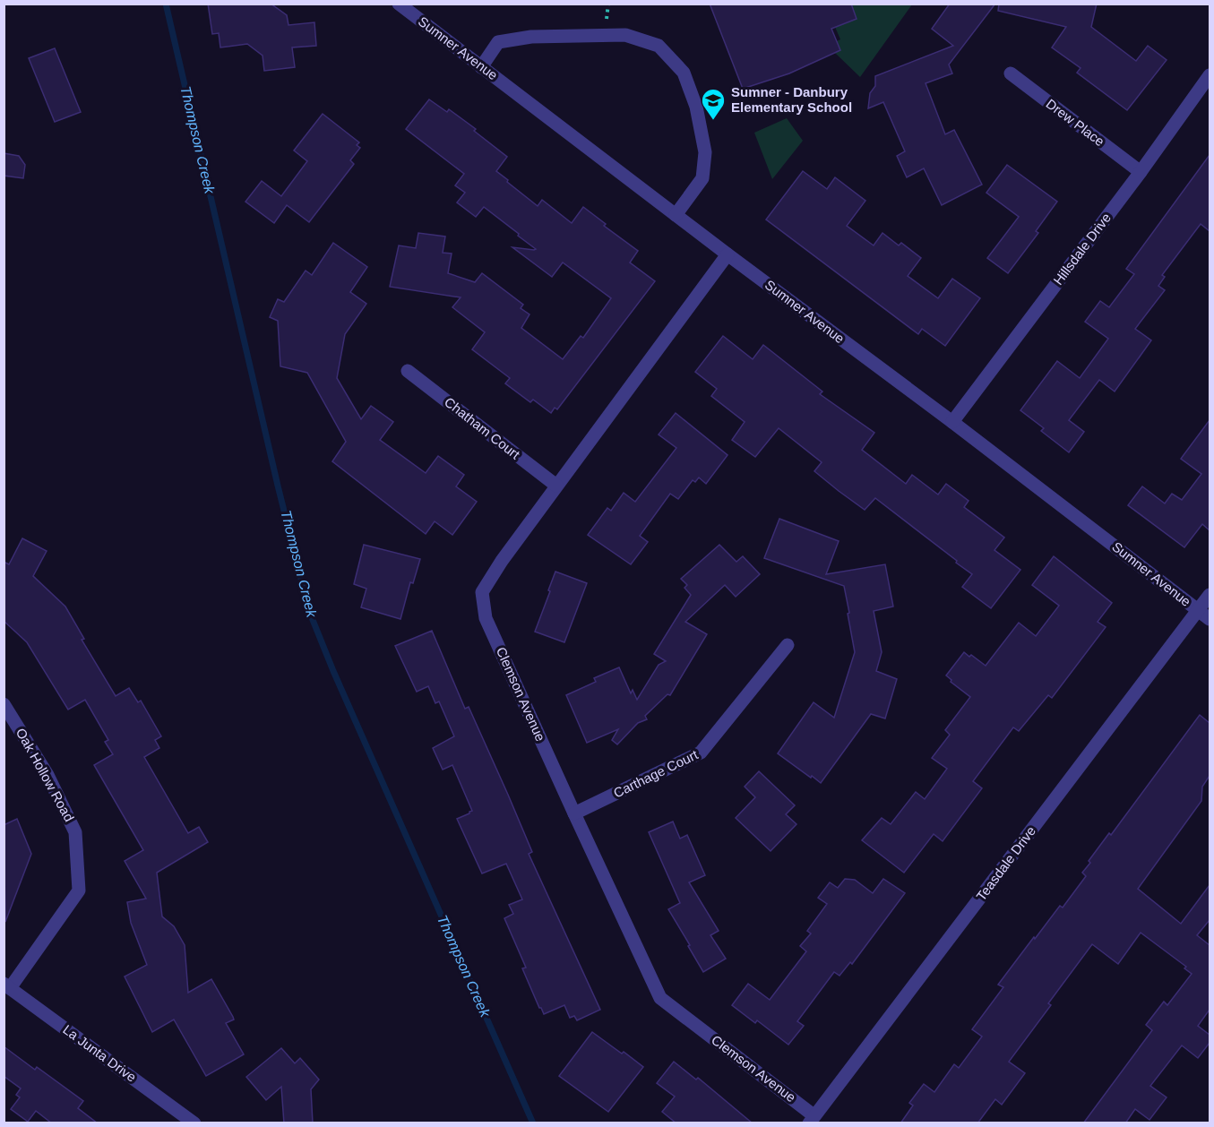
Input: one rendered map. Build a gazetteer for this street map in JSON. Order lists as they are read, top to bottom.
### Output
{
  "streets": {
    "street": [
      "Sumner Avenue",
      "Drew Place",
      "Hillsdale Drive",
      "Chatham Court",
      "Clemson Avenue",
      "Carthage Court",
      "Oak Hollow Road",
      "Teasdale Drive",
      "La Junta Drive"
    ]
  },
  "crossings": [
    ["Sumner Avenue", "Hillsdale Drive"],
    ["Sumner Avenue", "Clemson Avenue"],
    ["Sumner Avenue", "Teasdale Drive"],
    ["Drew Place", "Hillsdale Drive"],
    ["Chatham Court", "Clemson Avenue"],
    ["Clemson Avenue", "Carthage Court"],
    ["Clemson Avenue", "Teasdale Drive"],
    ["Oak Hollow Road", "La Junta Drive"]
  ],
  "water": ["Thompson Creek"],
  "places": {
    "school or university": ["Sumner - Danbury Elementary School"]
  }
}
